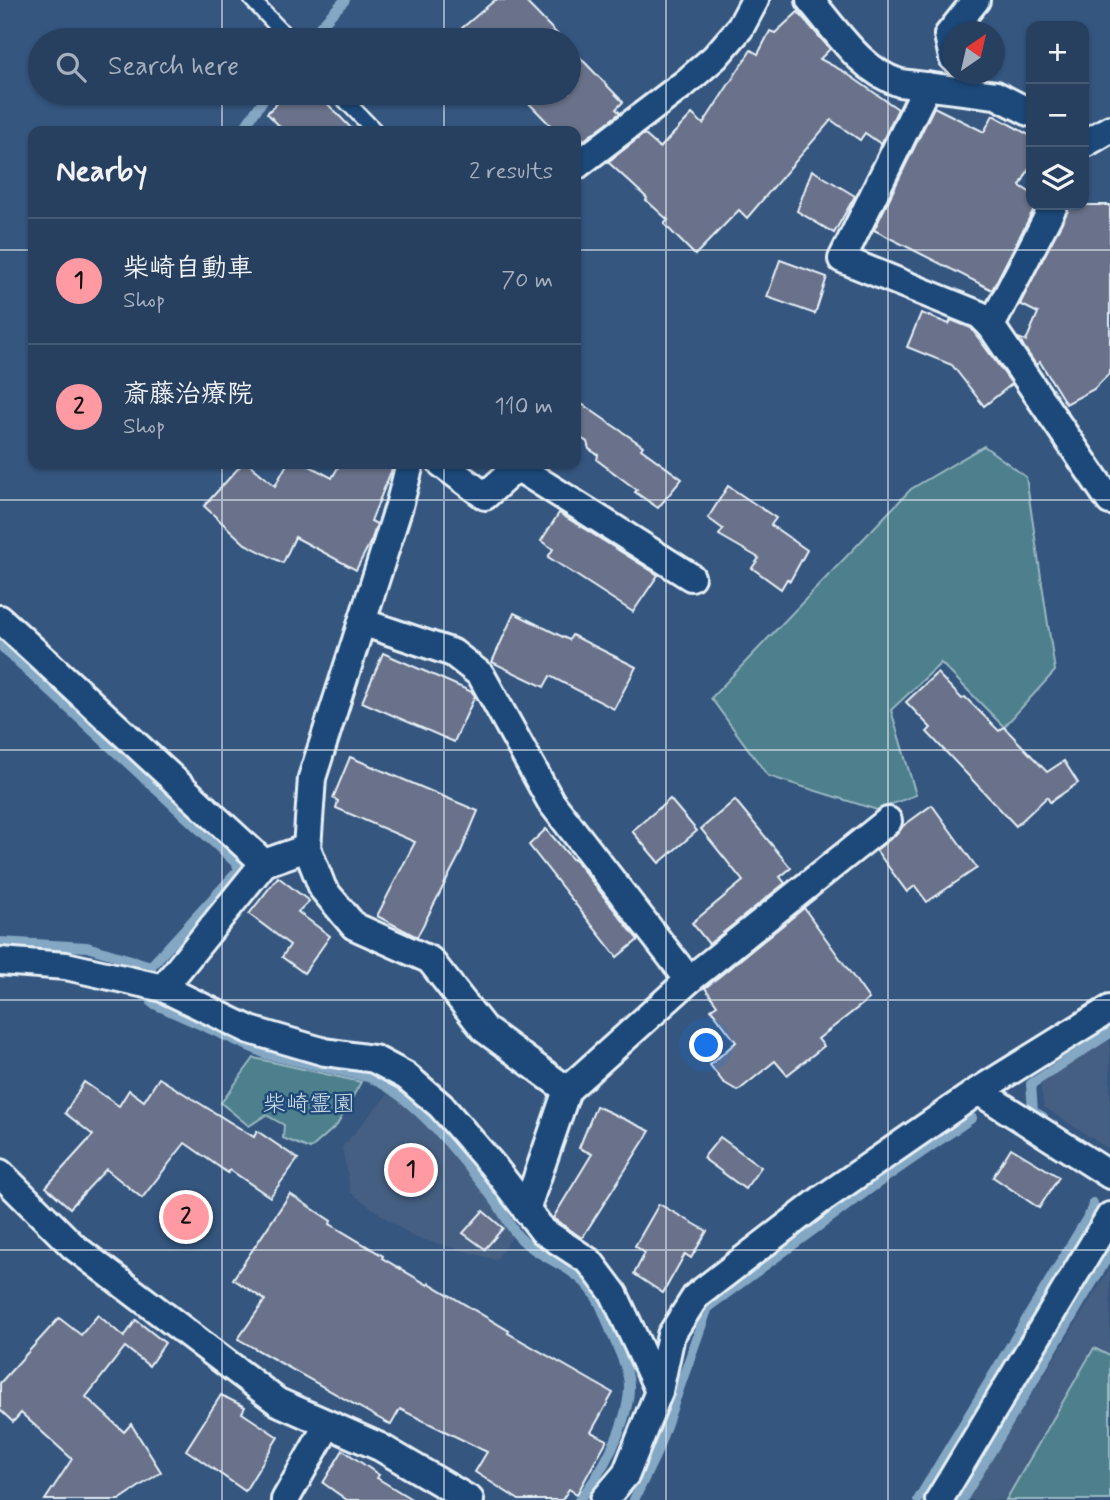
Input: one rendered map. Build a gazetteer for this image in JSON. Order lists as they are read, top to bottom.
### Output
{
  "parks": ["柴崎霊園"],
  "north": "top right",
  "page": {
    "map_buttons": ["+", "−"],
    "search": "Search here",
    "heading": ["Nearby", "2 results"],
    "list": [
      {
        "mark": "1",
        "name": "柴崎自動車",
        "note": "Shop",
        "value": "70 m"
      },
      {
        "mark": "2",
        "name": "斎藤治療院",
        "note": "Shop",
        "value": "110 m"
      }
    ],
    "pins": ["1", "2"]
  }
}
